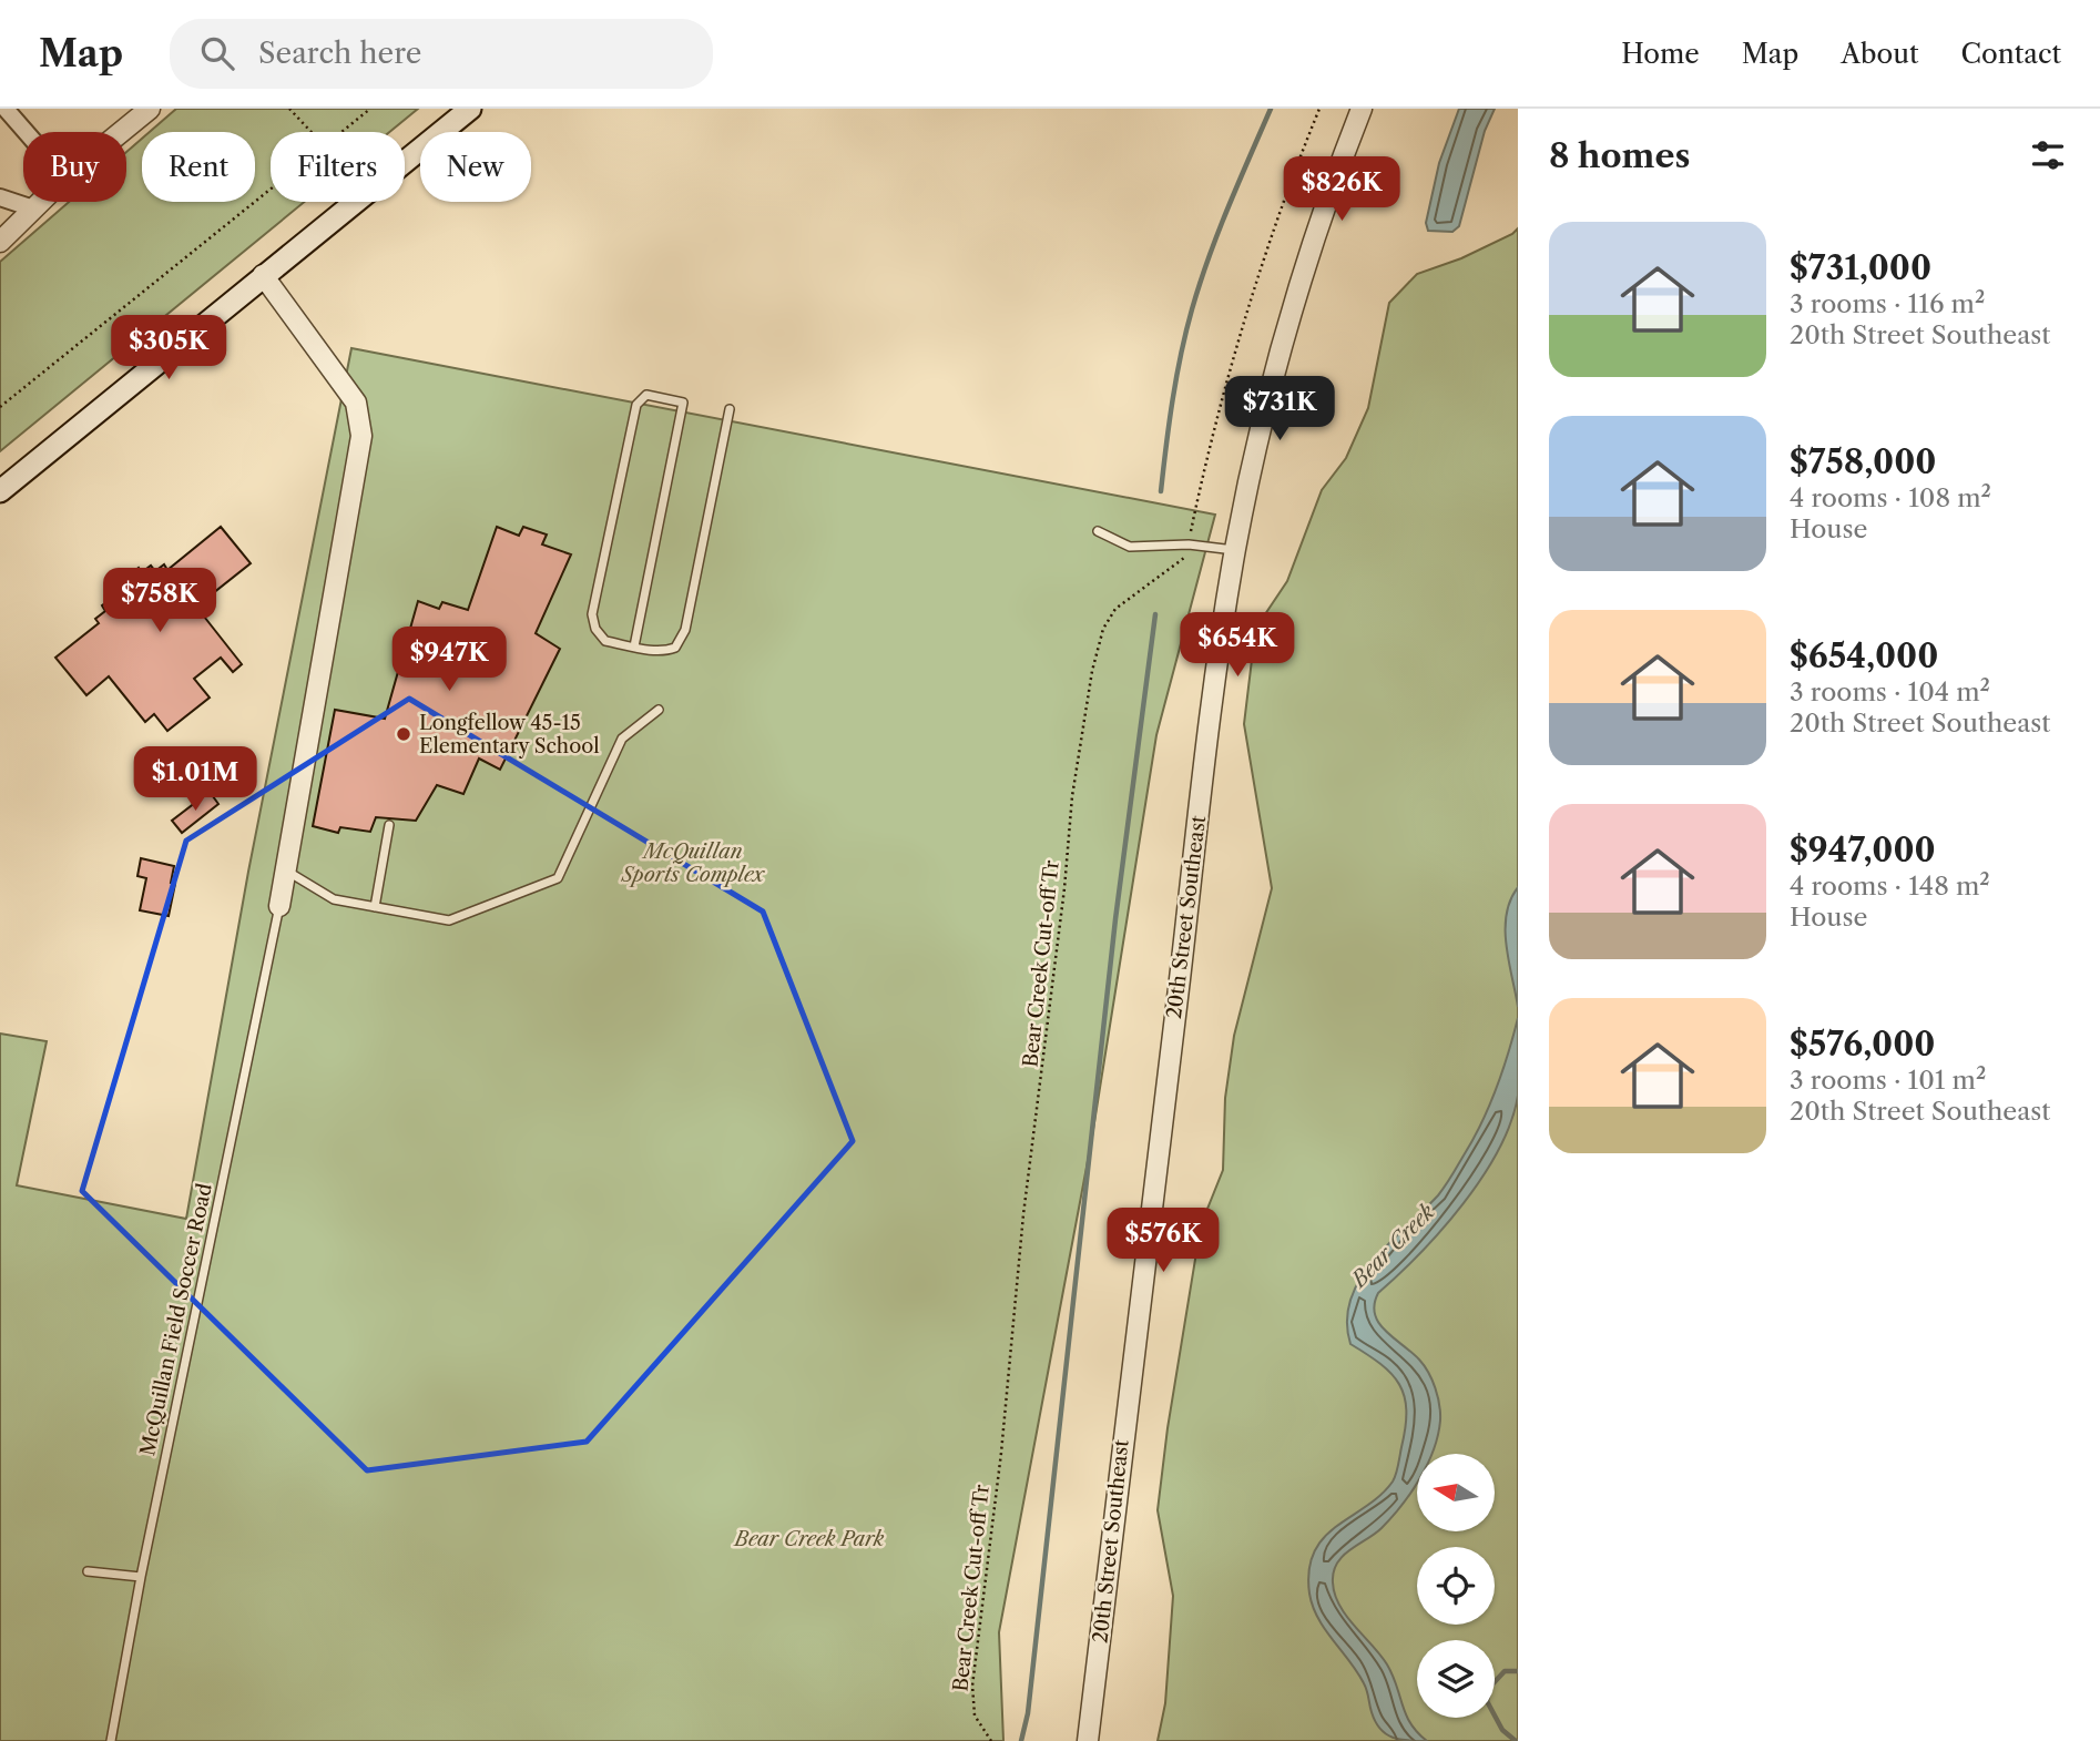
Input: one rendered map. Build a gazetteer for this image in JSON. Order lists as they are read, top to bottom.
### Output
{
  "streets": {
    "street": ["20th Street Southeast"],
    "lane": ["McQuillan Field Soccer Road"],
    "path": ["Bear Creek Cut-off Tr"]
  },
  "water": ["Bear Creek"],
  "parks": ["McQuillan Sports Complex", "Bear Creek Park"],
  "places": ["Longfellow 45-15 Elementary School"],
  "north": "left",
  "page": {
    "header": "Map",
    "search": "Search here",
    "nav": [
      "Home",
      "Map",
      "About",
      "Contact"
    ],
    "heading": "8 homes",
    "chip": [
      "Buy",
      "Rent",
      "Filters",
      "New"
    ],
    "price": [
      "$826K",
      "$305K",
      "$731K",
      "$758K",
      "$654K",
      "$947K",
      "$1.01M",
      "$576K"
    ],
    "list": [
      {
        "name": "$731,000",
        "note": "3 rooms · 116 m² · 20th Street Southeast"
      },
      {
        "name": "$758,000",
        "note": "4 rooms · 108 m² · House"
      },
      {
        "name": "$654,000",
        "note": "3 rooms · 104 m² · 20th Street Southeast"
      },
      {
        "name": "$947,000",
        "note": "4 rooms · 148 m² · House"
      },
      {
        "name": "$576,000",
        "note": "3 rooms · 101 m² · 20th Street Southeast"
      }
    ]
  }
}
